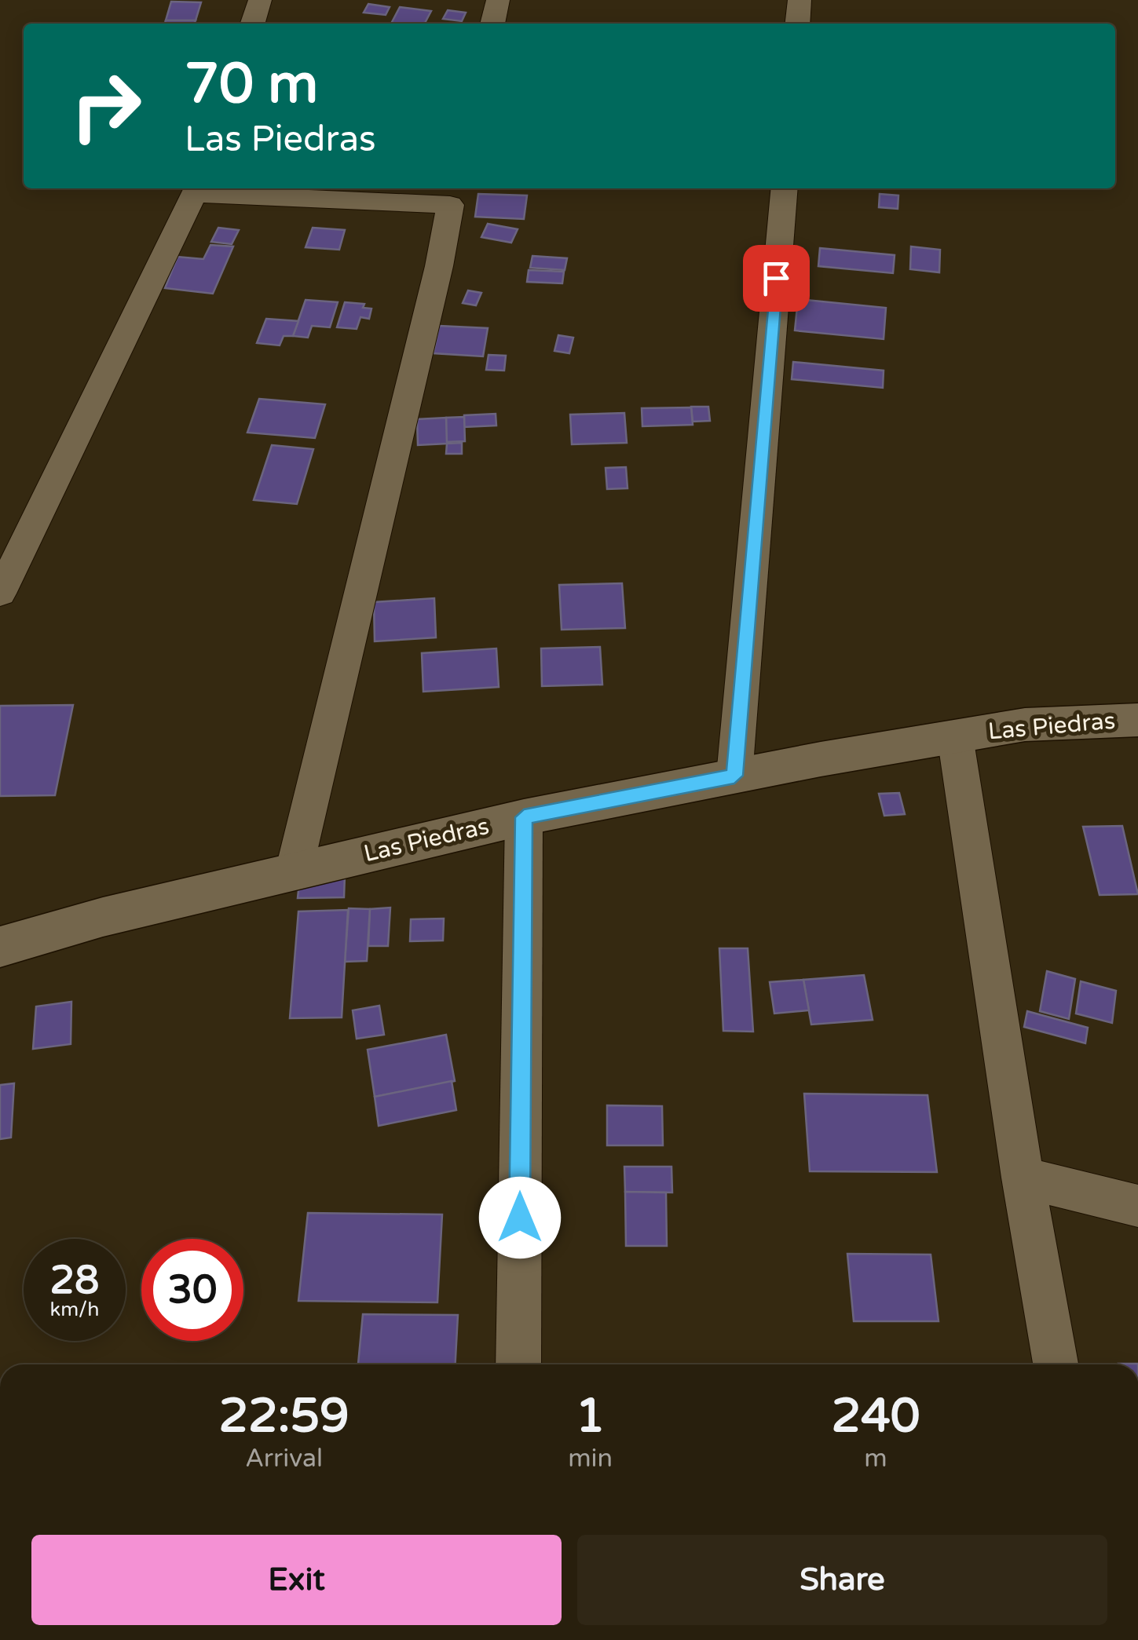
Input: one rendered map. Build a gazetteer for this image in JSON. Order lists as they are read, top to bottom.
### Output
{
  "streets": {
    "street": ["Las Piedras"]
  },
  "page": {
    "turn": ["70 m", "Las Piedras"],
    "speed": "28 km/h",
    "limit": "30",
    "eta": [
      "22:59",
      "Arrival",
      "1",
      "min",
      "240",
      "m"
    ],
    "buttons": ["Exit", "Share"]
  }
}
